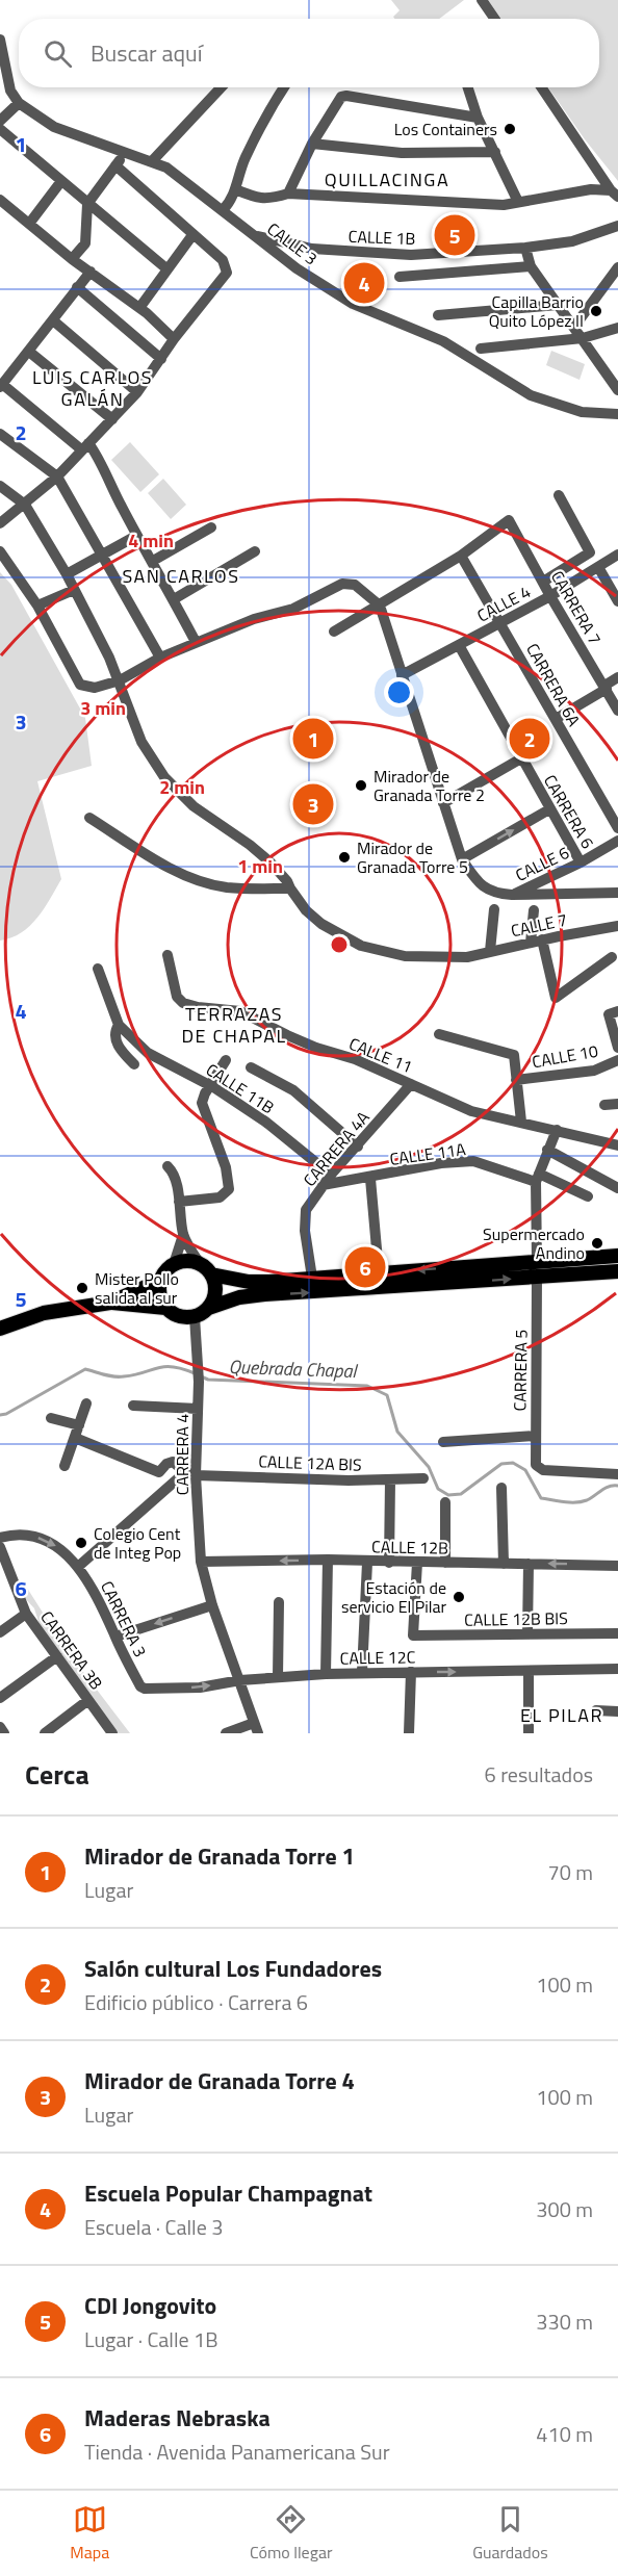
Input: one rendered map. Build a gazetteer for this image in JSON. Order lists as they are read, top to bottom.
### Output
{
  "streets": {
    "street": [
      "CALLE 1B",
      "CALLE 3",
      "CALLE 4",
      "CARRERA 7",
      "CARRERA 6A",
      "CARRERA 6",
      "CALLE 6",
      "CALLE 7",
      "CALLE 11",
      "CALLE 10",
      "CALLE 11B",
      "CARRERA 4A",
      "CALLE 11A",
      "CARRERA 5",
      "CARRERA 4",
      "CALLE 12A BIS",
      "CALLE 12B",
      "CARRERA 3",
      "CALLE 12B BIS",
      "CARRERA 3B",
      "CALLE 12C"
    ]
  },
  "crossings": [
    ["CALLE 1B", "CALLE 3"],
    ["CALLE 4", "CARRERA 7"],
    ["CALLE 4", "CARRERA 6A"],
    ["CALLE 4", "CARRERA 6"],
    ["CARRERA 7", "CARRERA 6A"],
    ["CARRERA 6", "CALLE 6"],
    ["CALLE 11", "CARRERA 4A"],
    ["CALLE 11B", "CARRERA 4A"],
    ["CARRERA 4A", "CALLE 11A"],
    ["CARRERA 4", "CALLE 12A BIS"],
    ["CARRERA 4", "CALLE 12B"],
    ["CARRERA 4", "CALLE 12C"],
    ["CALLE 12B", "CALLE 12B BIS"],
    ["CARRERA 3", "CALLE 12C"]
  ],
  "one_way": ["CALLE 12B"],
  "districts": [
    "QUILLACINGA",
    "LUIS CARLOS GALÁN",
    "SAN CARLOS",
    "TERRAZAS DE CHAPAL",
    "EL PILAR"
  ],
  "water": ["Quebrada Chapal"],
  "places": [
    "Los Containers",
    "Capilla Barrio Quito López II",
    "Mirador de Granada Torre 2",
    "Mirador de Granada Torre 5",
    "Supermercado Andino",
    "Mister Pollo salida al sur",
    "Colegio Cent de Integ Pop",
    "Estación de servicio El Pilar"
  ],
  "page": {
    "search": "Buscar aquí",
    "pins": [
      "5",
      "4",
      "1",
      "2",
      "3",
      "6"
    ],
    "heading": ["Cerca", "6 resultados"],
    "list": [
      {
        "mark": "1",
        "name": "Mirador de Granada Torre 1",
        "note": "Lugar",
        "value": "70 m"
      },
      {
        "mark": "2",
        "name": "Salón cultural Los Fundadores",
        "note": "Edificio público · Carrera 6",
        "value": "100 m"
      },
      {
        "mark": "3",
        "name": "Mirador de Granada Torre 4",
        "note": "Lugar",
        "value": "100 m"
      },
      {
        "mark": "4",
        "name": "Escuela Popular Champagnat",
        "note": "Escuela · Calle 3",
        "value": "300 m"
      },
      {
        "mark": "5",
        "name": "CDI Jongovito",
        "note": "Lugar · Calle 1B",
        "value": "330 m"
      },
      {
        "mark": "6",
        "name": "Maderas Nebraska",
        "note": "Tienda · Avenida Panamericana Sur",
        "value": "410 m"
      }
    ],
    "nav": ["Mapa", "Cómo llegar", "Guardados"]
  },
  "grid": {
    "rows": [
      "1",
      "2",
      "3",
      "4",
      "5",
      "6"
    ]
  },
  "rings": [
    "4 min",
    "3 min",
    "2 min",
    "1 min"
  ]
}
